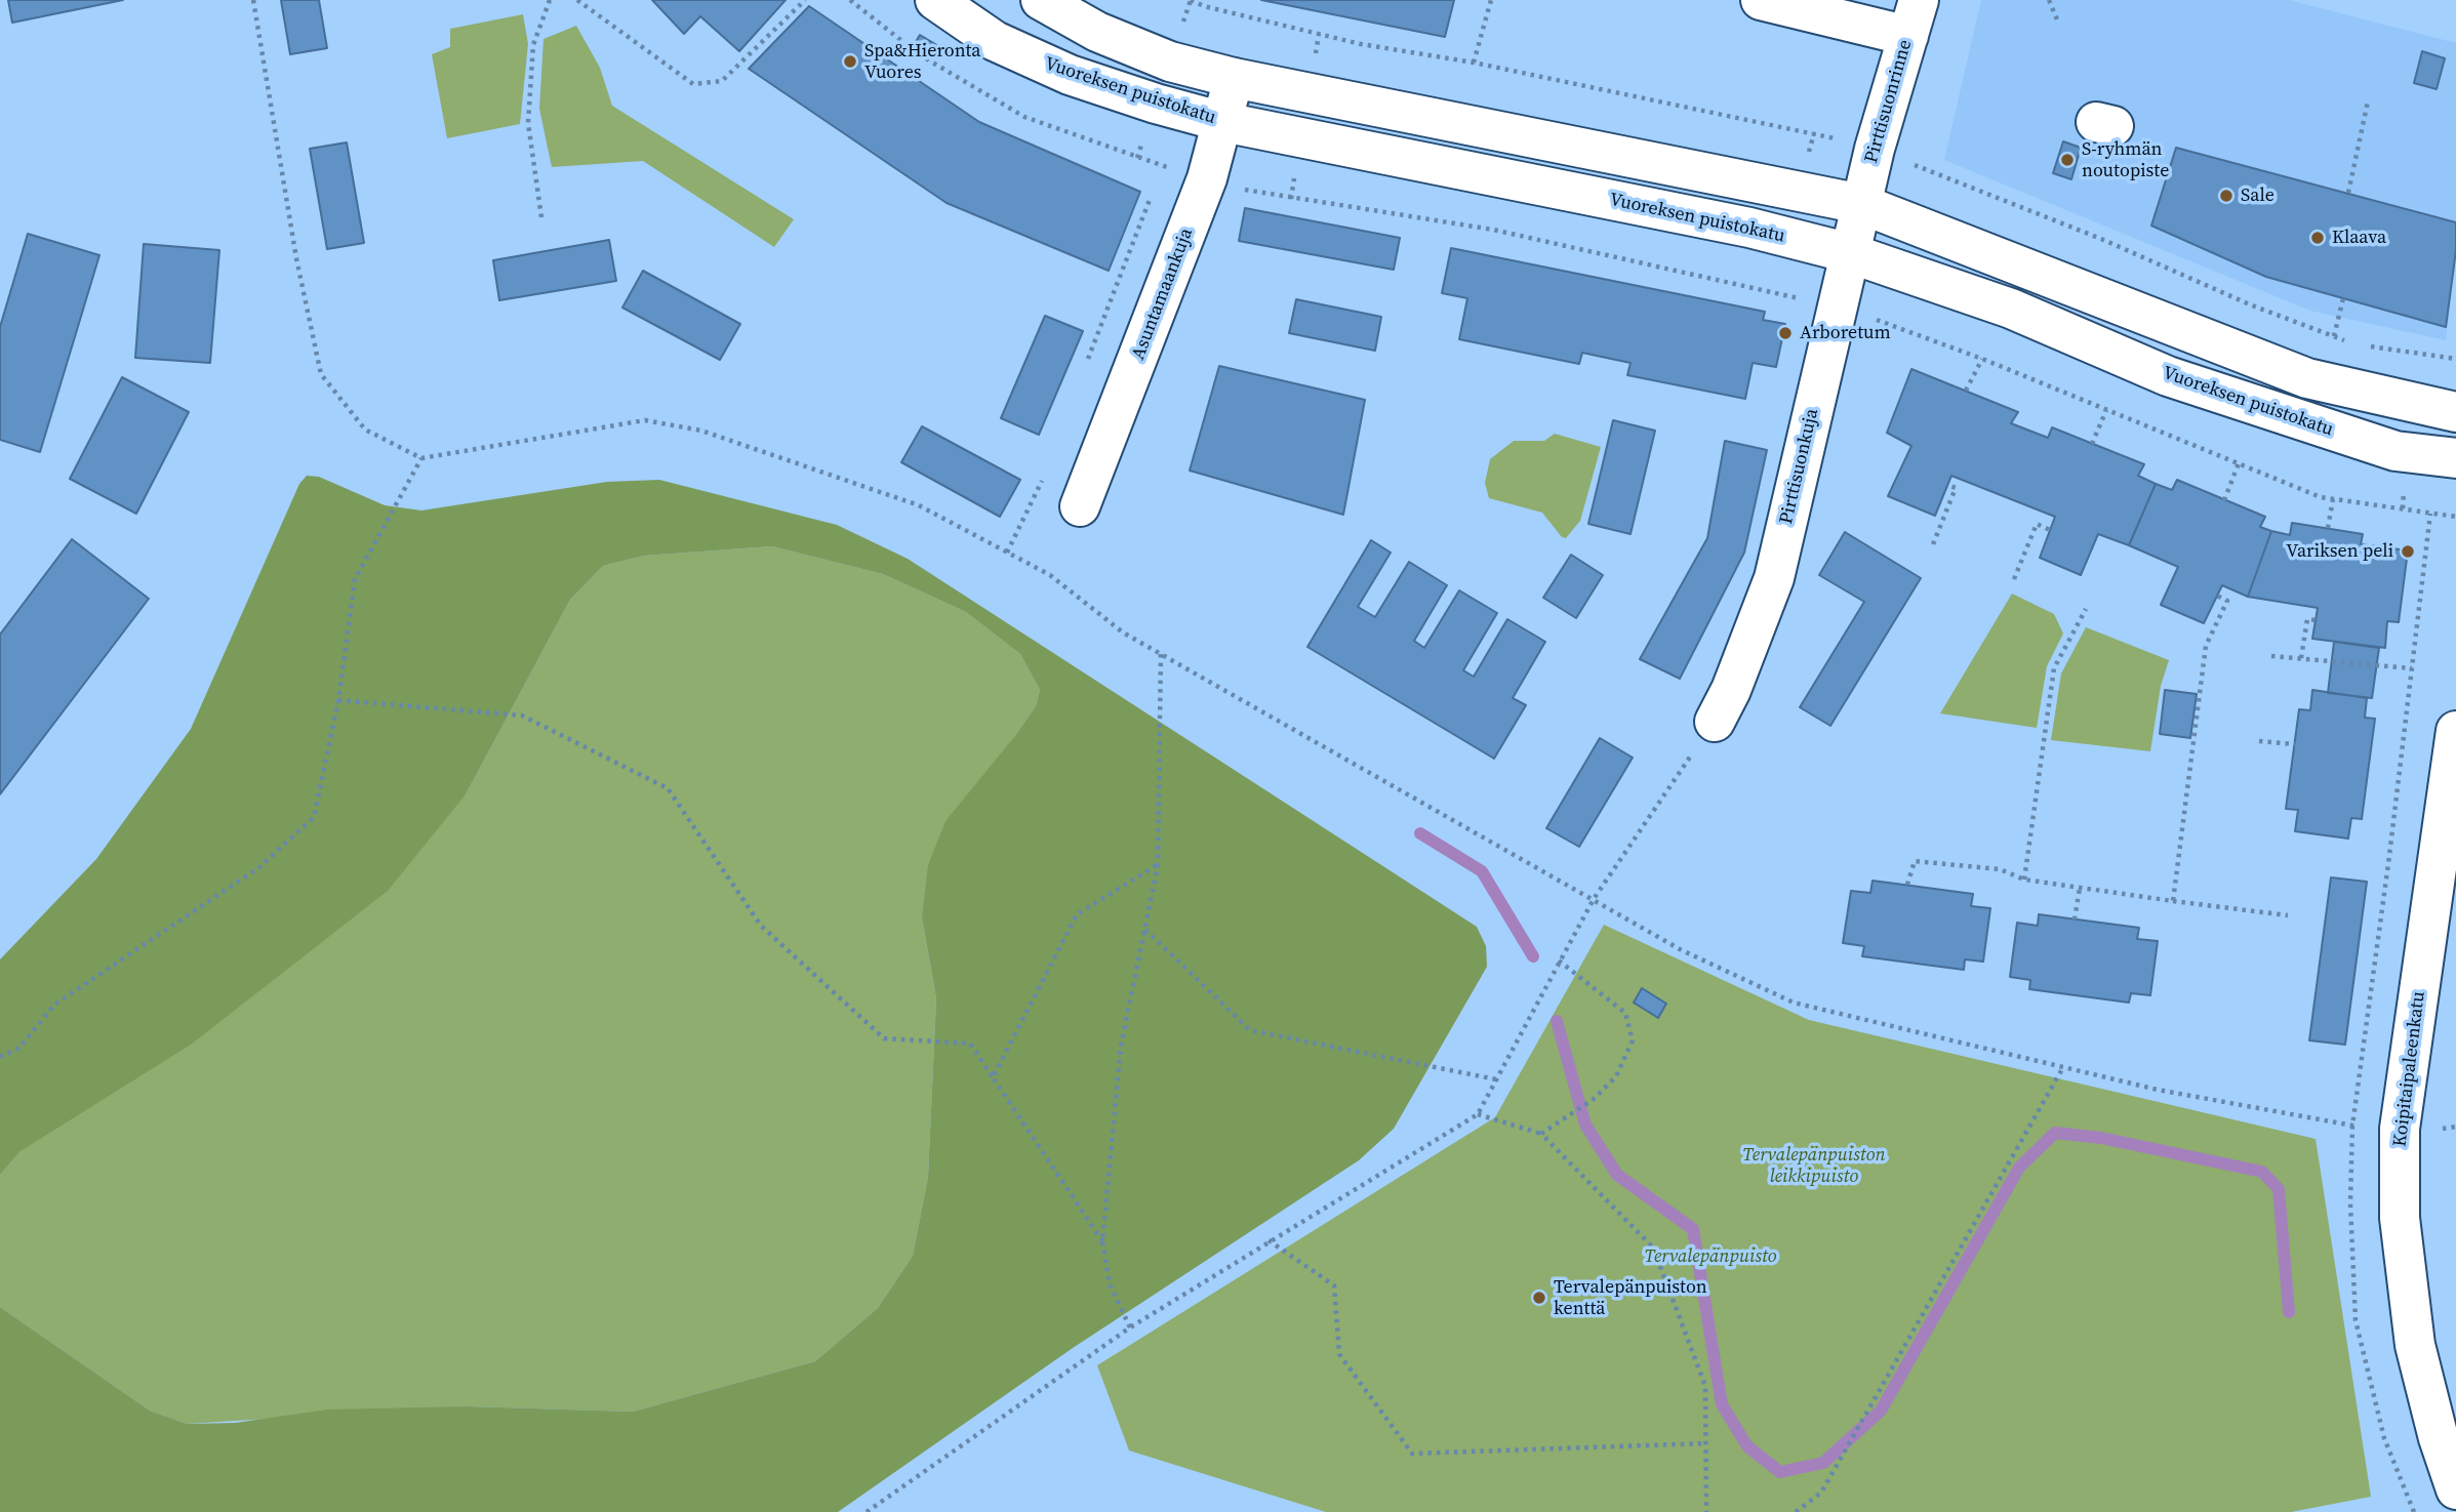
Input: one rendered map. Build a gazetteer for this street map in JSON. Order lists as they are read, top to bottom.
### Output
{
  "streets": {
    "main road": [
      "Vuoreksen puistokatu",
      "Pirttisuonrinne",
      "Asuntamaankuja",
      "Pirttisuonkuja",
      "Koipitaipaleenkatu"
    ]
  },
  "crossings": [
    ["Vuoreksen puistokatu", "Asuntamaankuja"],
    ["Vuoreksen puistokatu", "Pirttisuonkuja"],
    ["Pirttisuonrinne", "Pirttisuonkuja"]
  ],
  "parks": ["Tervalepänpuiston leikkipuisto", "Tervalepänpuisto"],
  "places": [
    "Spa&Hieronta Vuores",
    "S-ryhmän noutopiste",
    "Sale",
    "Klaava",
    "Arboretum",
    "Variksen peli",
    "Tervalepänpuiston kenttä"
  ]
}
